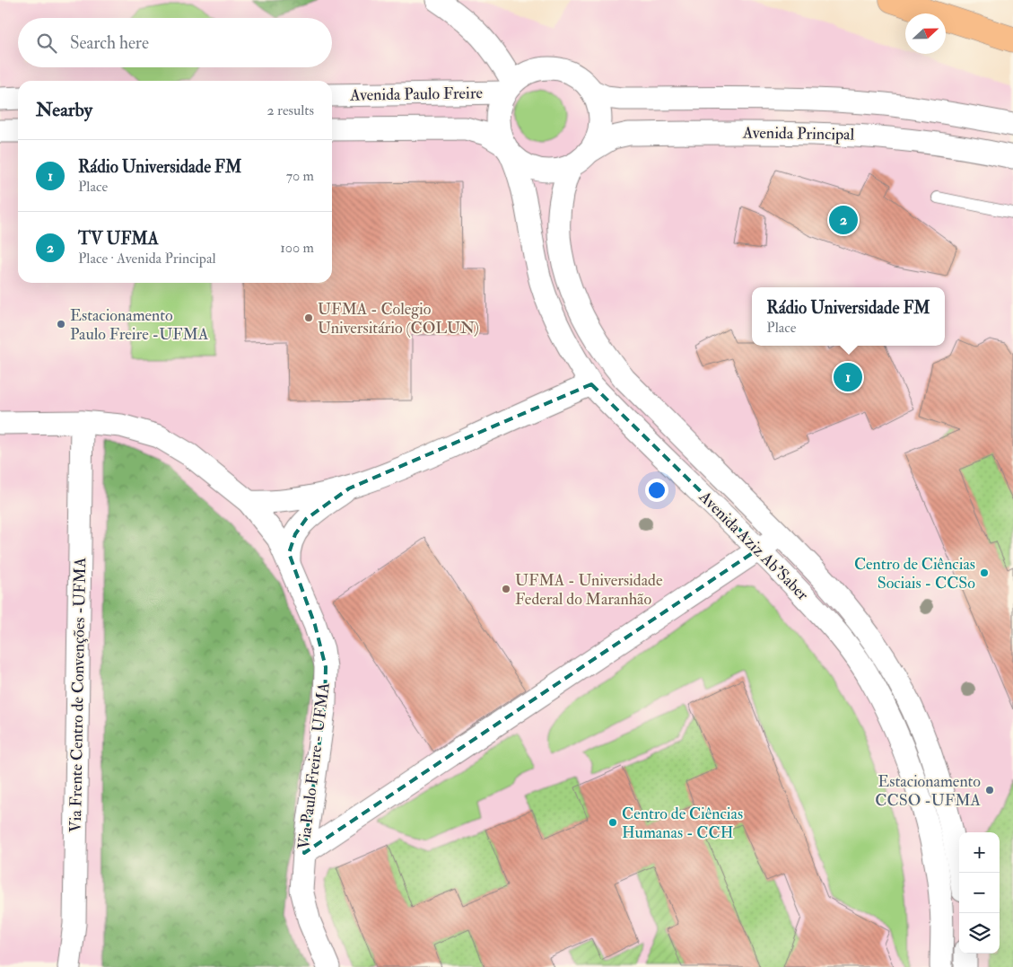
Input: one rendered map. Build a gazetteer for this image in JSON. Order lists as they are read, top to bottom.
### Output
{
  "streets": {
    "street": [
      "Avenida Paulo Freire",
      "Avenida Principal",
      "Avenida Aziz Ab'Saber",
      "Via Frente Centro de Convenções -UFMA",
      "Via Paulo Freire - UFMA"
    ]
  },
  "crossings": [
    ["Avenida Paulo Freire", "Avenida Principal"],
    ["Avenida Paulo Freire", "Avenida Aziz Ab'Saber"],
    ["Avenida Principal", "Avenida Aziz Ab'Saber"],
    ["Via Frente Centro de Convenções -UFMA", "Via Paulo Freire - UFMA"]
  ],
  "places": [
    "UFMA - Colegio Universitário (COLUN)",
    "Estacionamento Paulo Freire -UFMA",
    "Centro de Ciências Sociais - CCSo",
    "UFMA - Universidade Federal do Maranhão",
    "Estacionamento CCSO -UFMA",
    "Centro de Ciências Humanas - CCH"
  ],
  "north": "right",
  "page": {
    "search": "Search here",
    "heading": ["Nearby", "2 results"],
    "list": [
      {
        "mark": "1",
        "name": "Rádio Universidade FM",
        "note": "Place",
        "value": "70 m"
      },
      {
        "mark": "2",
        "name": "TV UFMA",
        "note": "Place · Avenida Principal",
        "value": "100 m"
      }
    ],
    "pins": ["2", "1"],
    "popup": ["Rádio Universidade FM", "Place"],
    "map_buttons": ["+", "−"]
  }
}
